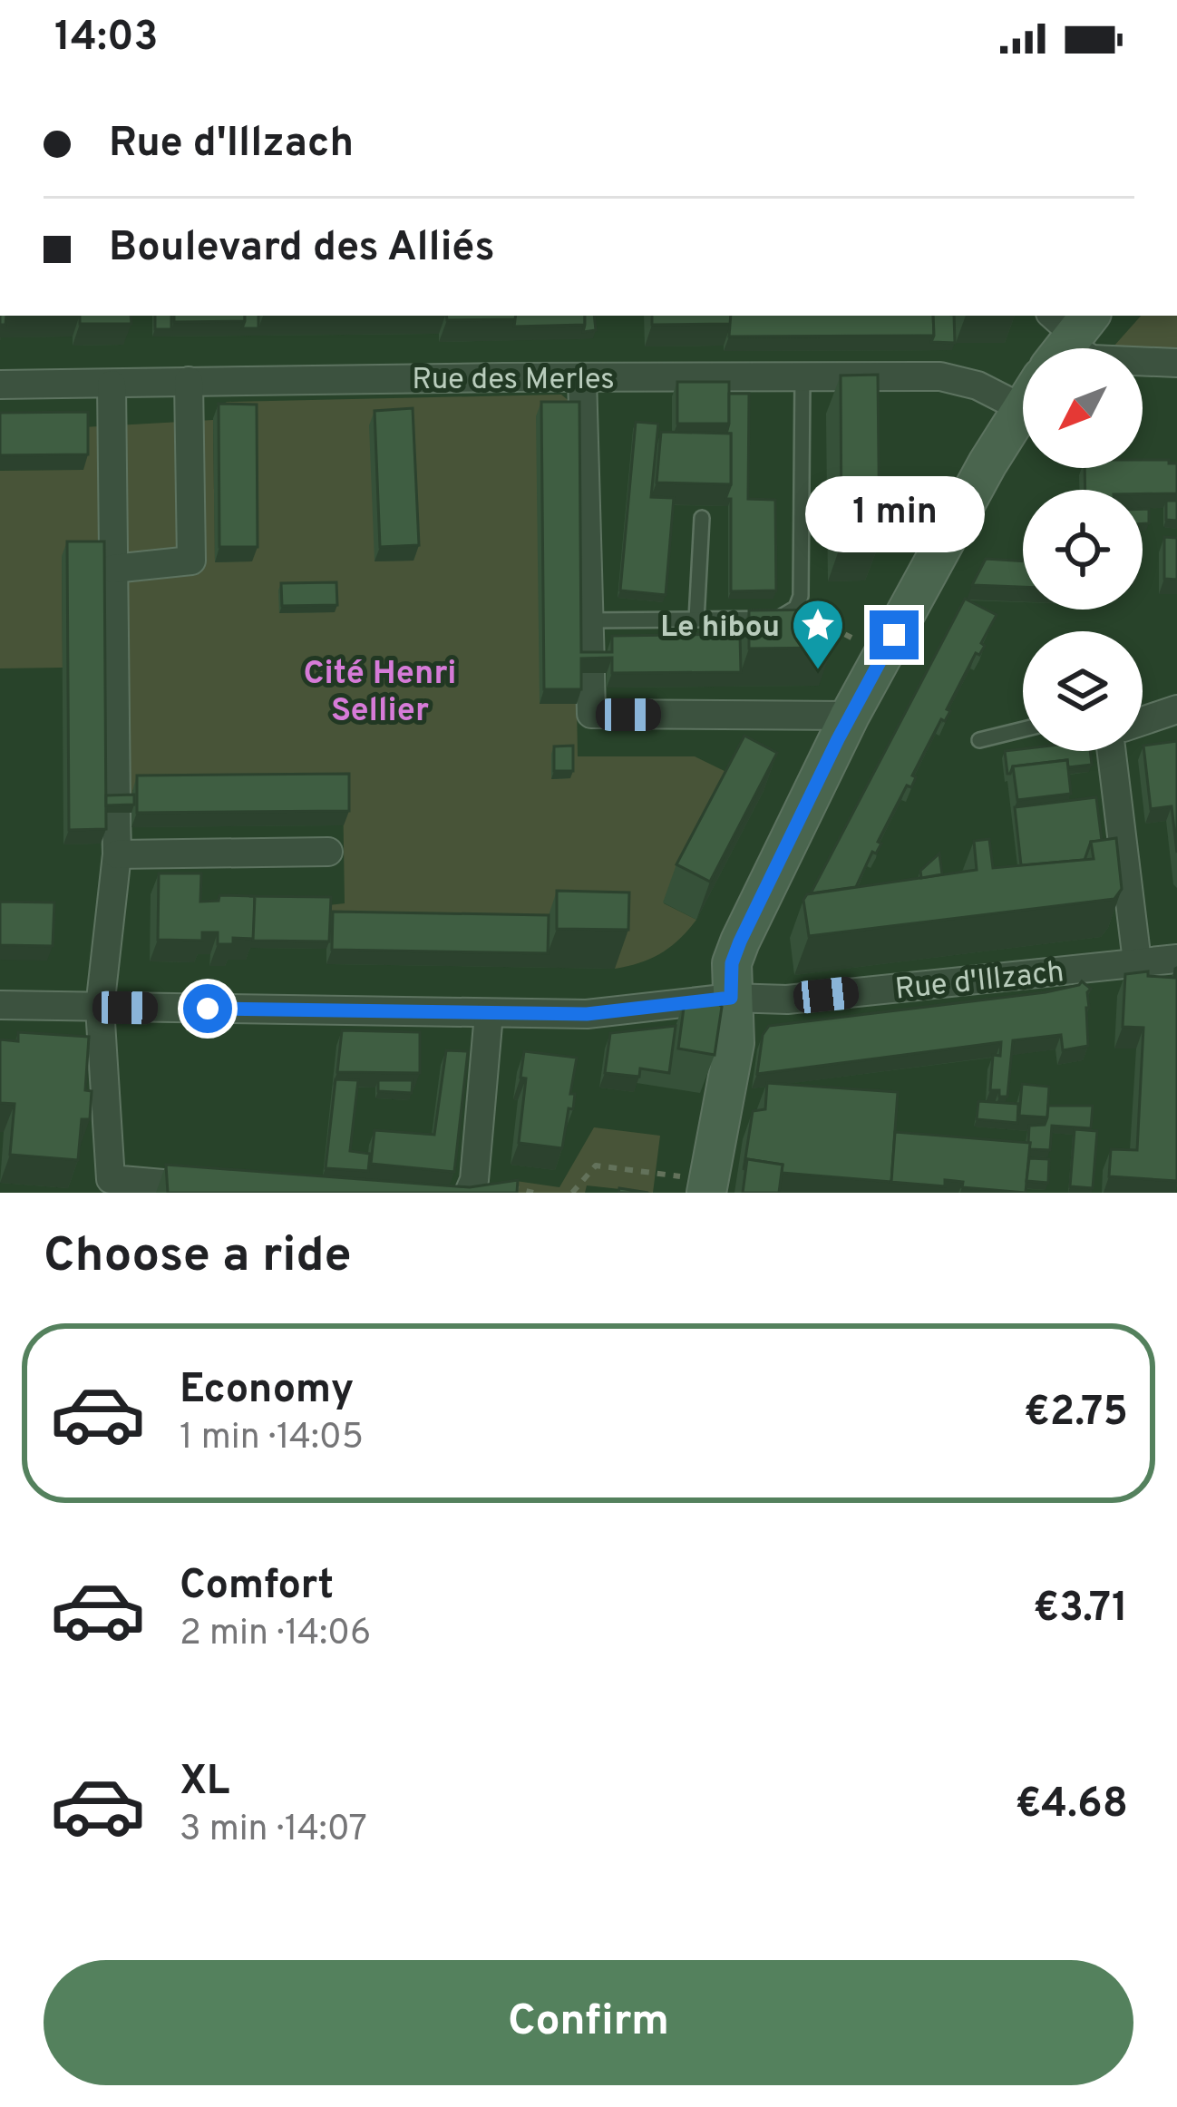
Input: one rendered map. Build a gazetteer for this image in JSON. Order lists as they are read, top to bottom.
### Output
{
  "streets": {
    "street": ["Rue des Merles", "Rue d'Illzach"]
  },
  "districts": ["Cité Henri Sellier"],
  "places": {
    "place": ["Le hibou"]
  },
  "north": "bottom left",
  "page": {
    "status": "14:03",
    "banner": ["Rue d'Illzach", "Boulevard des Alliés"],
    "bubble": "1 min",
    "heading": "Choose a ride",
    "list": [
      {
        "name": "Economy",
        "note": "1 min · 14:05",
        "value": "€2.75"
      },
      {
        "name": "Comfort",
        "note": "2 min · 14:06",
        "value": "€3.71"
      },
      {
        "name": "XL",
        "note": "3 min · 14:07",
        "value": "€4.68"
      }
    ],
    "buttons": "Confirm"
  }
}
